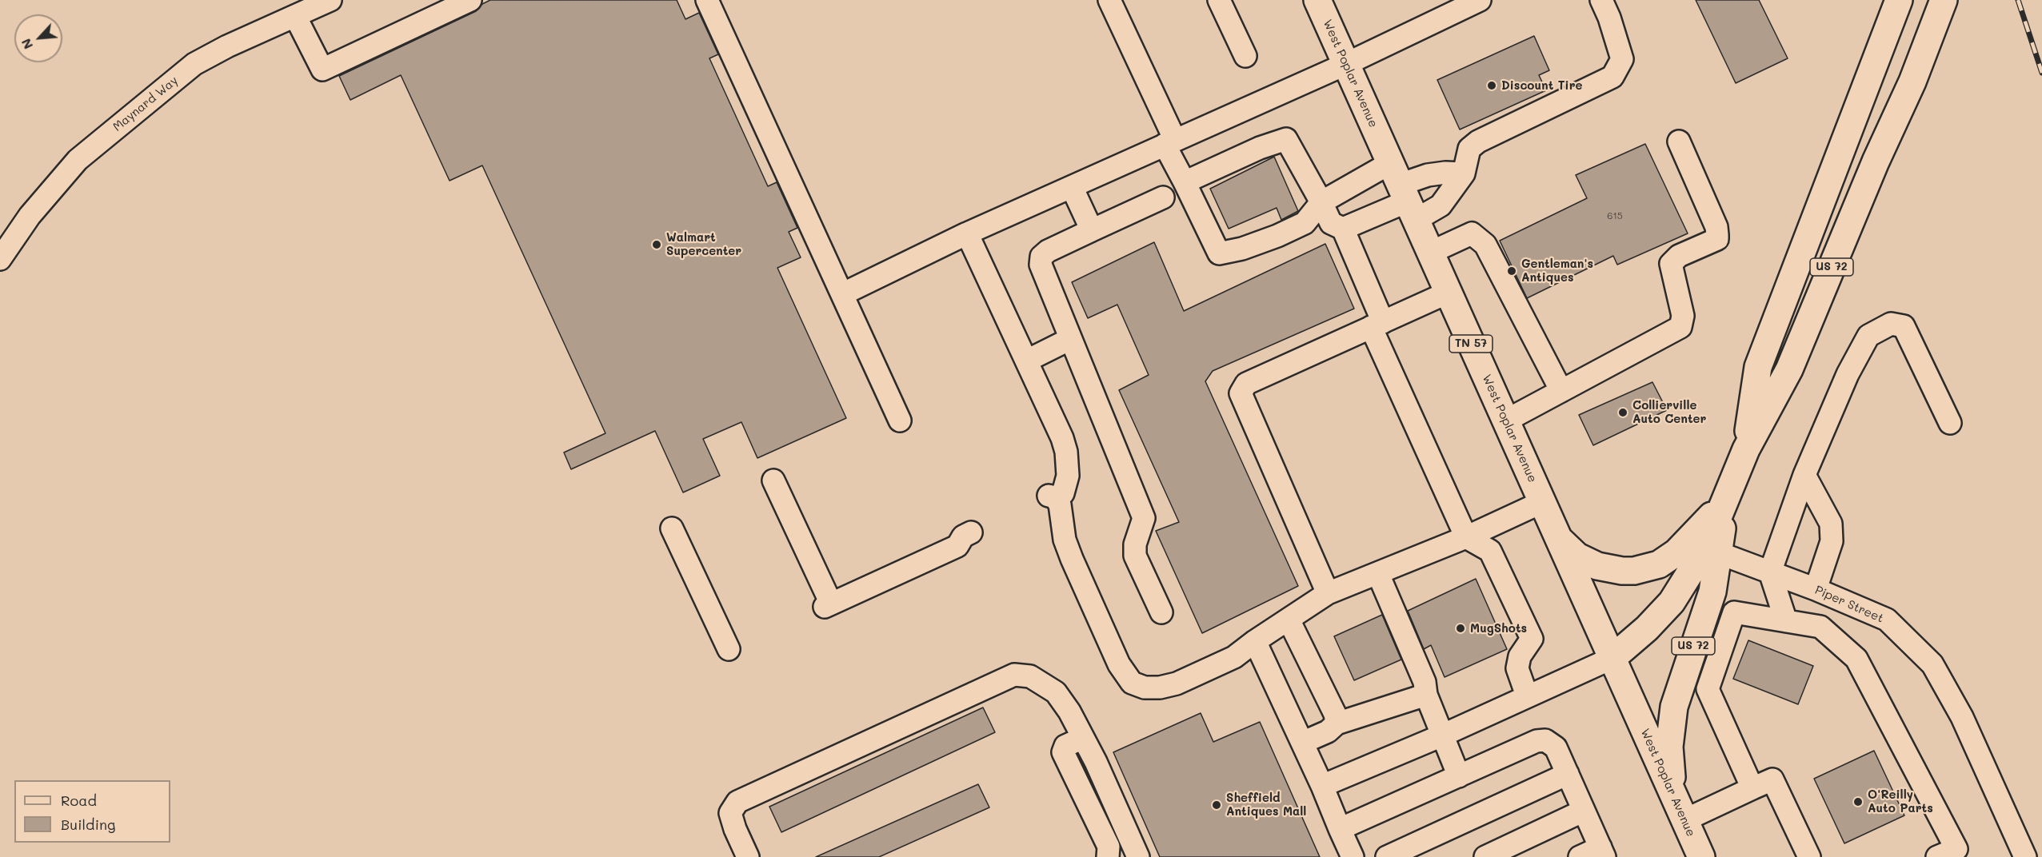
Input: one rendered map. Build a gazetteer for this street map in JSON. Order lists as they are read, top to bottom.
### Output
{
  "streets": {
    "main road": ["West Poplar Avenue", "US 72", "TN 57"],
    "street": ["Maynard Way", "Piper Street"]
  },
  "crossings": [
    ["West Poplar Avenue", "US 72"],
    ["US 72", "Piper Street"]
  ],
  "places": [
    "Discount Tire",
    "Walmart Supercenter",
    "Gentleman's Antiques",
    "Collierville Auto Center",
    "MugShots",
    "O'Reilly Auto Parts",
    "Sheffield Antiques Mall"
  ],
  "house_numbers": ["615"],
  "legend": ["Road", "Building"],
  "north": "bottom left"
}
